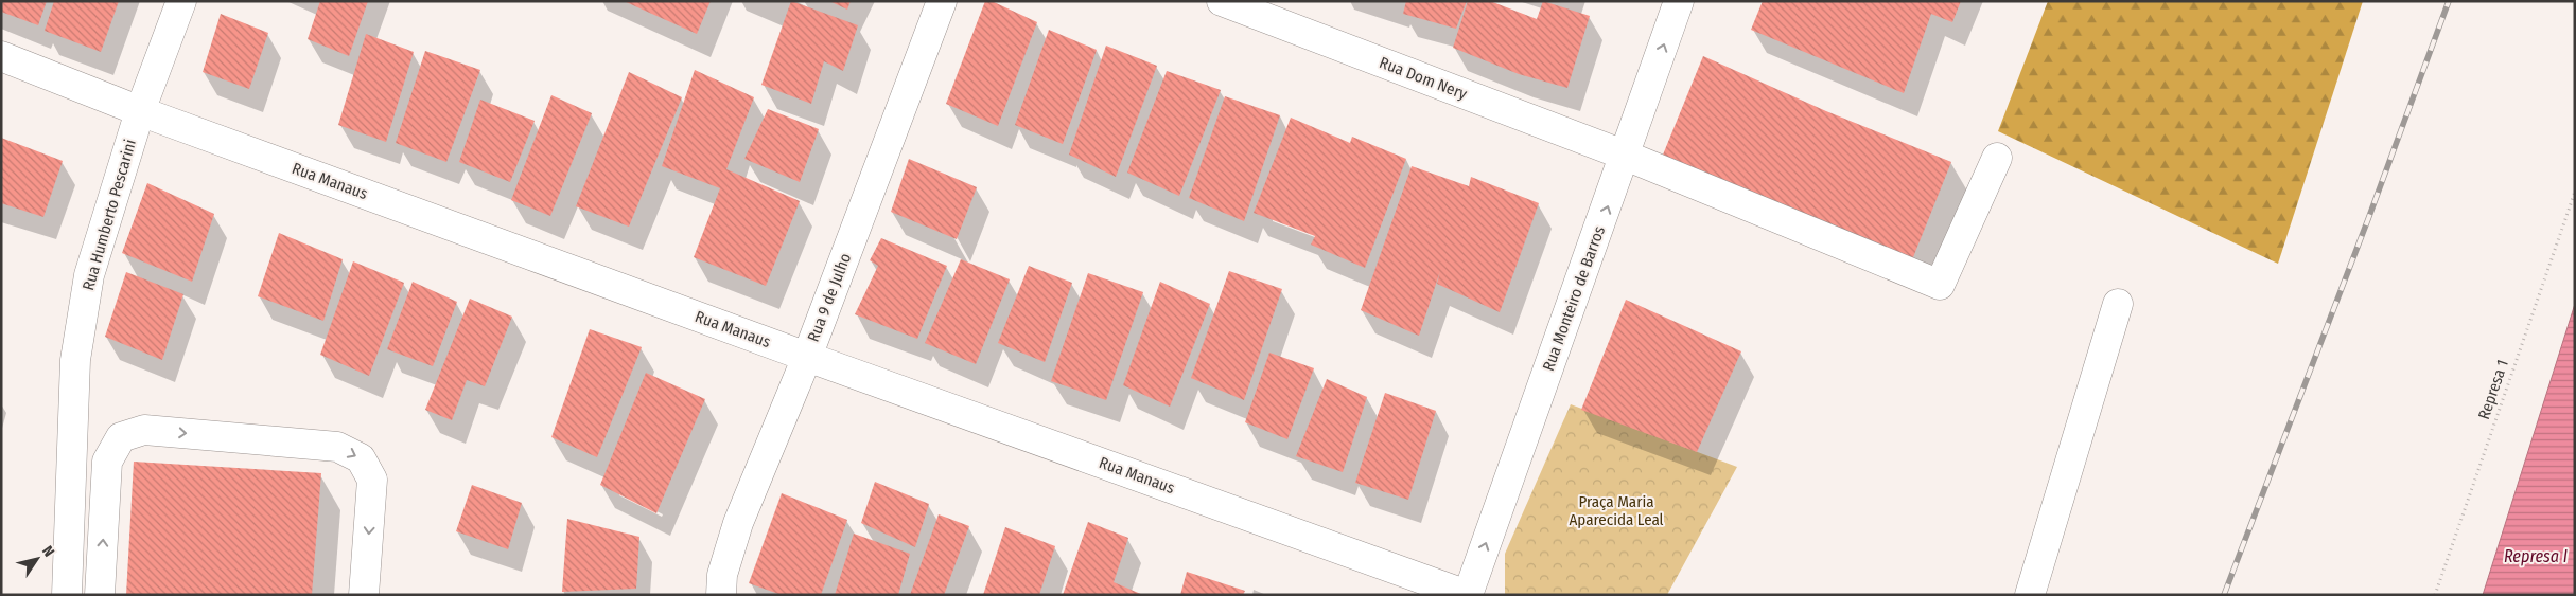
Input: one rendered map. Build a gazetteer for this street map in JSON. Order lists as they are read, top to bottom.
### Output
{
  "streets": {
    "street": [
      "Rua Dom Nery",
      "Rua Manaus",
      "Rua Humberto Pescarini",
      "Rua 9 de Julho",
      "Rua Monteiro de Barros"
    ],
    "path": ["Represa 1"]
  },
  "crossings": [
    ["Rua Dom Nery", "Rua Monteiro de Barros"],
    ["Rua Manaus", "Rua Humberto Pescarini"],
    ["Rua Manaus", "Rua 9 de Julho"],
    ["Rua Manaus", "Rua Monteiro de Barros"]
  ],
  "one_way": ["Rua Monteiro de Barros"],
  "water": ["Represa I"],
  "parks": ["Praça Maria Aparecida Leal"],
  "north": "top right"
}
